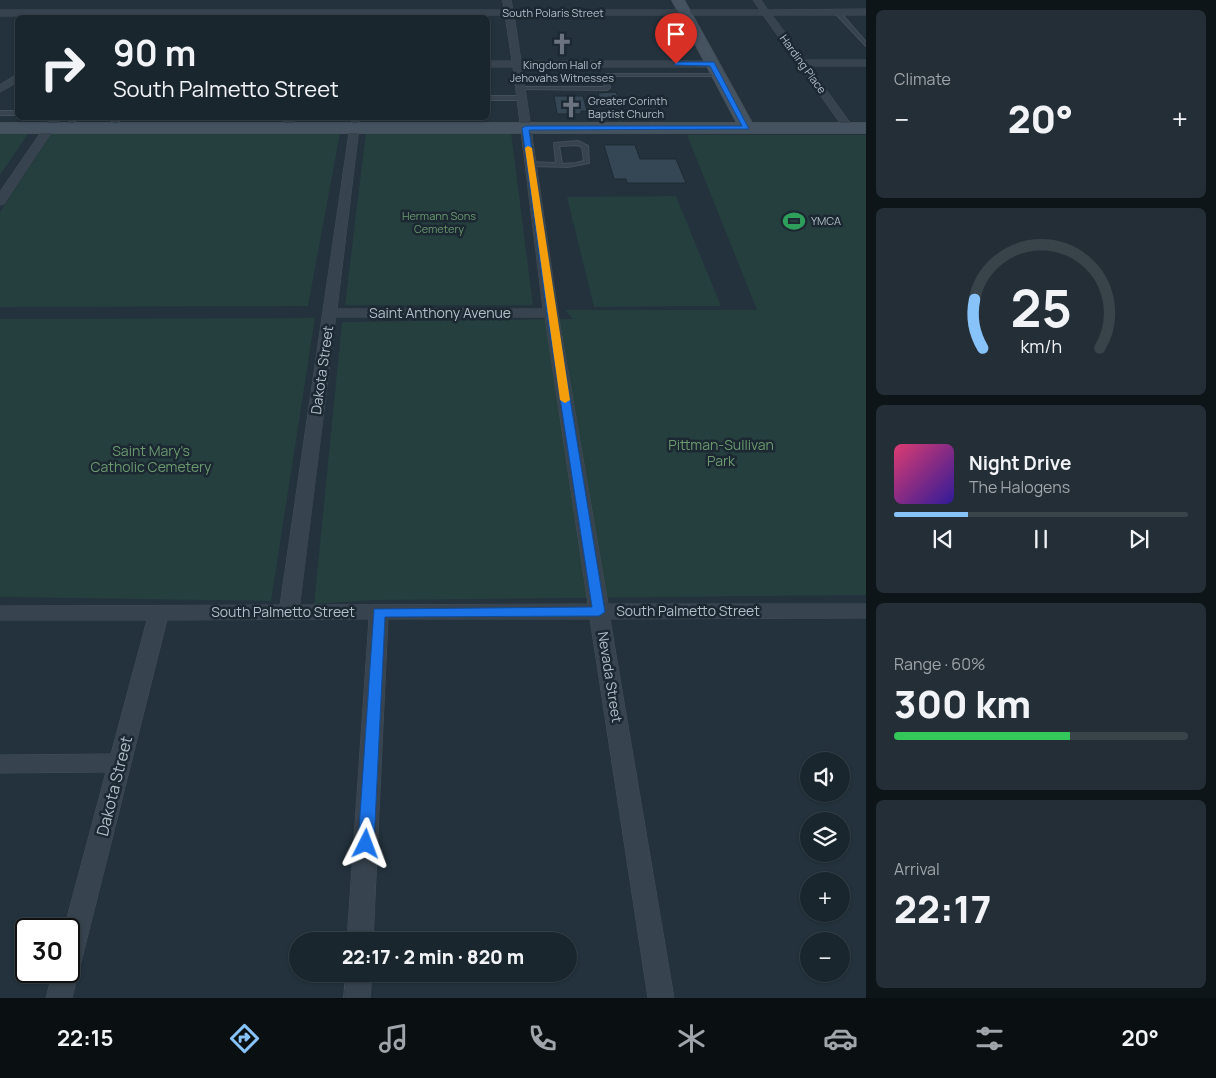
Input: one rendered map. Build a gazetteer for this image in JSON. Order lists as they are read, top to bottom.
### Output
{
  "streets": {
    "street": [
      "South Polaris Street",
      "Harding Place",
      "Saint Anthony Avenue",
      "Dakota Street",
      "South Palmetto Street",
      "Nevada Street"
    ]
  },
  "crossings": [
    ["South Polaris Street", "Harding Place"],
    ["South Polaris Street", "Nevada Street"],
    ["Saint Anthony Avenue", "Dakota Street"],
    ["Saint Anthony Avenue", "Nevada Street"],
    ["Dakota Street", "South Palmetto Street"],
    ["South Palmetto Street", "Nevada Street"]
  ],
  "parks": ["Hermann Sons Cemetery", "Pittman-Sullivan Park", "Saint Mary's Catholic Cemetery"],
  "places": {
    "church": ["Kingdom Hall of Jehovahs Witnesses", "Greater Corinth Baptist Church"],
    "sports": ["YMCA"]
  },
  "page": {
    "tile": [
      "Climate",
      ["Range · 60%", "300 km"],
      ["Arrival", "22:17"]
    ],
    "turn": ["90 m", "South Palmetto Street"],
    "heat": ["−", "20°", "+"],
    "song": ["Night Drive", "The Halogens"],
    "map_buttons": ["+", "−"],
    "limit": "30",
    "trip": "22:17 · 2 min · 820 m",
    "tabs": ["22:15", "20°"],
    "gauge": ["25", "km/h"]
  }
}
